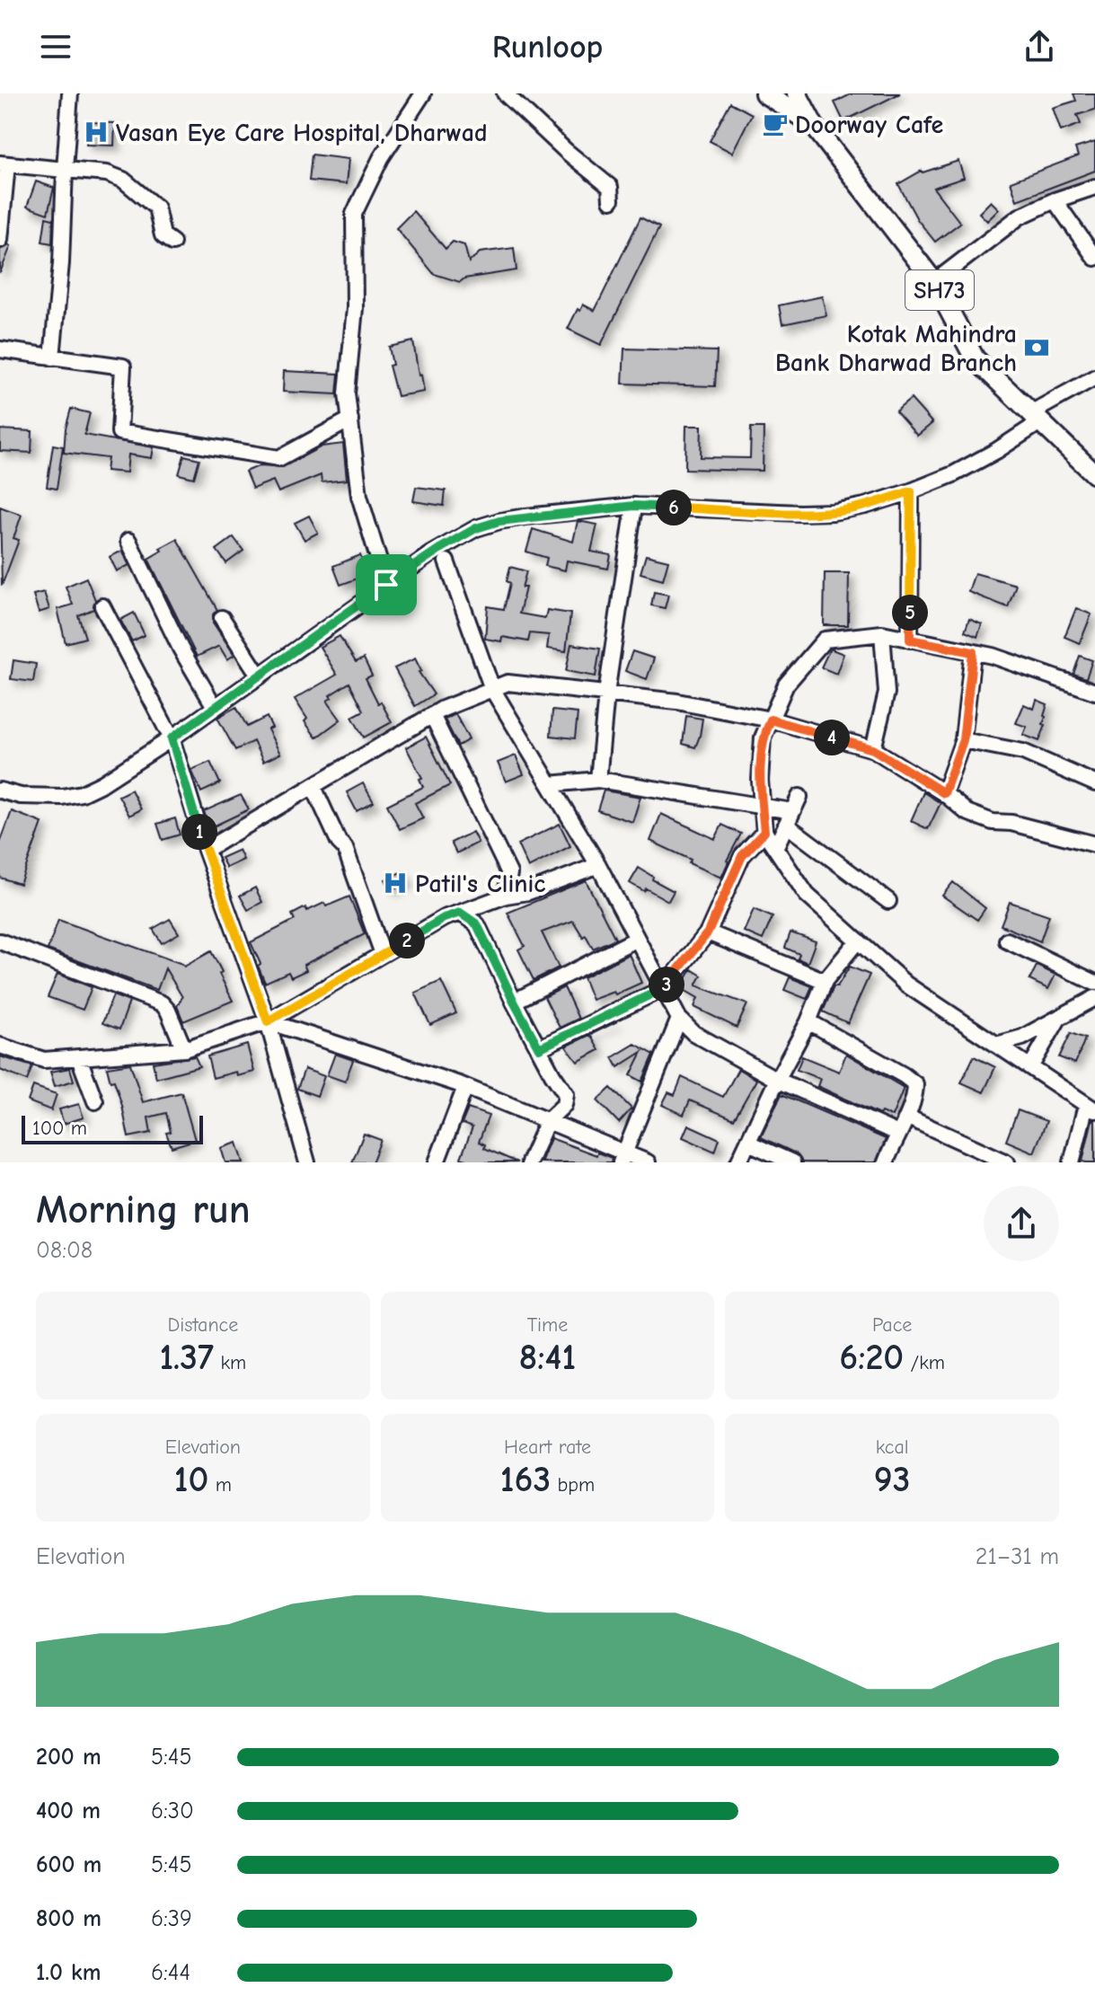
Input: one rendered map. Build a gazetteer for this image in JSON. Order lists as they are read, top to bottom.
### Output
{
  "streets": {
    "main road": ["SH73"]
  },
  "places": {
    "cafe": ["Doorway Cafe"],
    "hospital": ["Vasan Eye Care Hospital, Dharwad", "Patil's Clinic"],
    "bank": ["Kotak Mahindra Bank Dharwad Branch"]
  },
  "scale_bar": "100 m",
  "page": {
    "header": "Runloop",
    "pins": [
      "6",
      "5",
      "4",
      "1",
      "2",
      "3"
    ],
    "scale": "100 m",
    "heading": ["Morning run", "08:08"],
    "stats": [
      ["Distance", "1.37 km"],
      ["Time", "8:41"],
      ["Pace", "6:20 /km"],
      ["Elevation", "10 m"],
      ["Heart rate", "163 bpm"],
      ["kcal", "93"]
    ],
    "chart": ["Elevation", "21–31 m"],
    "list": [
      {
        "name": "200 m",
        "note": "5:45"
      },
      {
        "name": "400 m",
        "note": "6:30"
      },
      {
        "name": "600 m",
        "note": "5:45"
      },
      {
        "name": "800 m",
        "note": "6:39"
      },
      {
        "name": "1.0 km",
        "note": "6:44"
      }
    ]
  }
}
